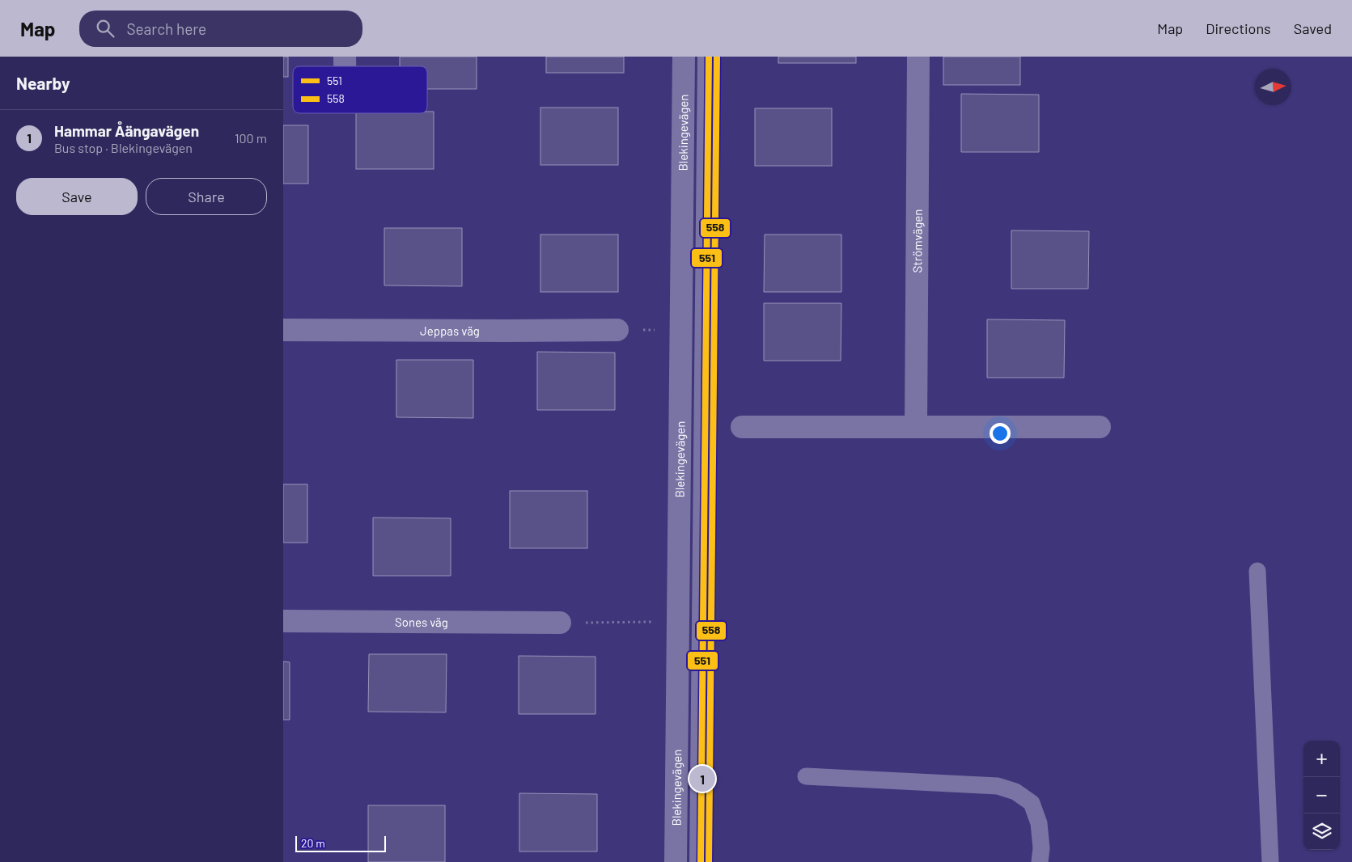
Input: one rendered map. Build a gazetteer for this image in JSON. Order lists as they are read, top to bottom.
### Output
{
  "streets": {
    "street": [
      "Blekingevägen",
      "Strömvägen",
      "Jeppas väg",
      "Sones väg"
    ]
  },
  "lines": ["transit line 551", "transit line 558"],
  "legend": ["551", "558"],
  "scale_bar": "20 m",
  "north": "right",
  "page": {
    "header": "Map",
    "search": "Search here",
    "nav": ["Map", "Directions", "Saved"],
    "heading": "Nearby",
    "list": [
      {
        "mark": "1",
        "name": "Hammar Åängavägen",
        "note": "Bus stop · Blekingevägen",
        "value": "100 m"
      }
    ],
    "buttons": ["Save", "Share"],
    "map_buttons": ["+", "−"],
    "pins": "1",
    "scale": "20 m"
  }
}
